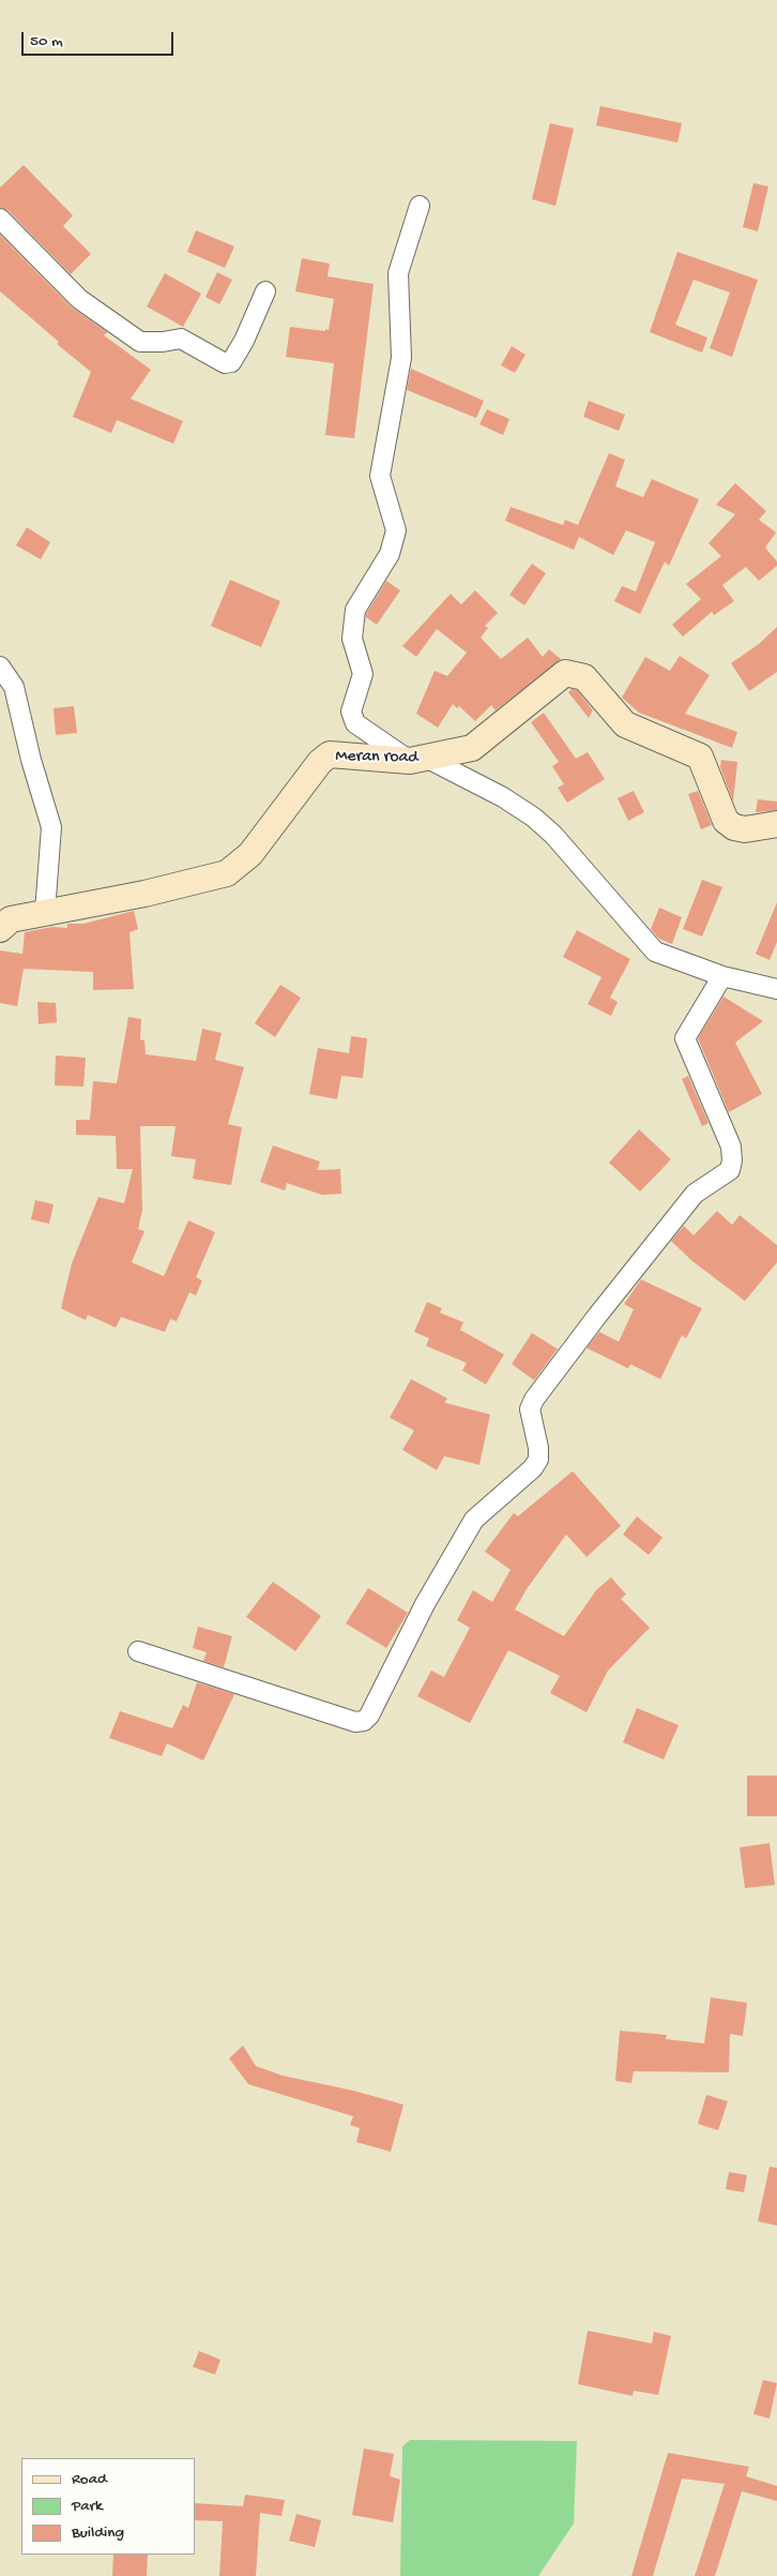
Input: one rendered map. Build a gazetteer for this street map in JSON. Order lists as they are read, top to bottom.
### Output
{
  "streets": {
    "street": ["Meran road"]
  },
  "legend": ["Road", "Park", "Building"],
  "scale_bar": "50 m"
}
